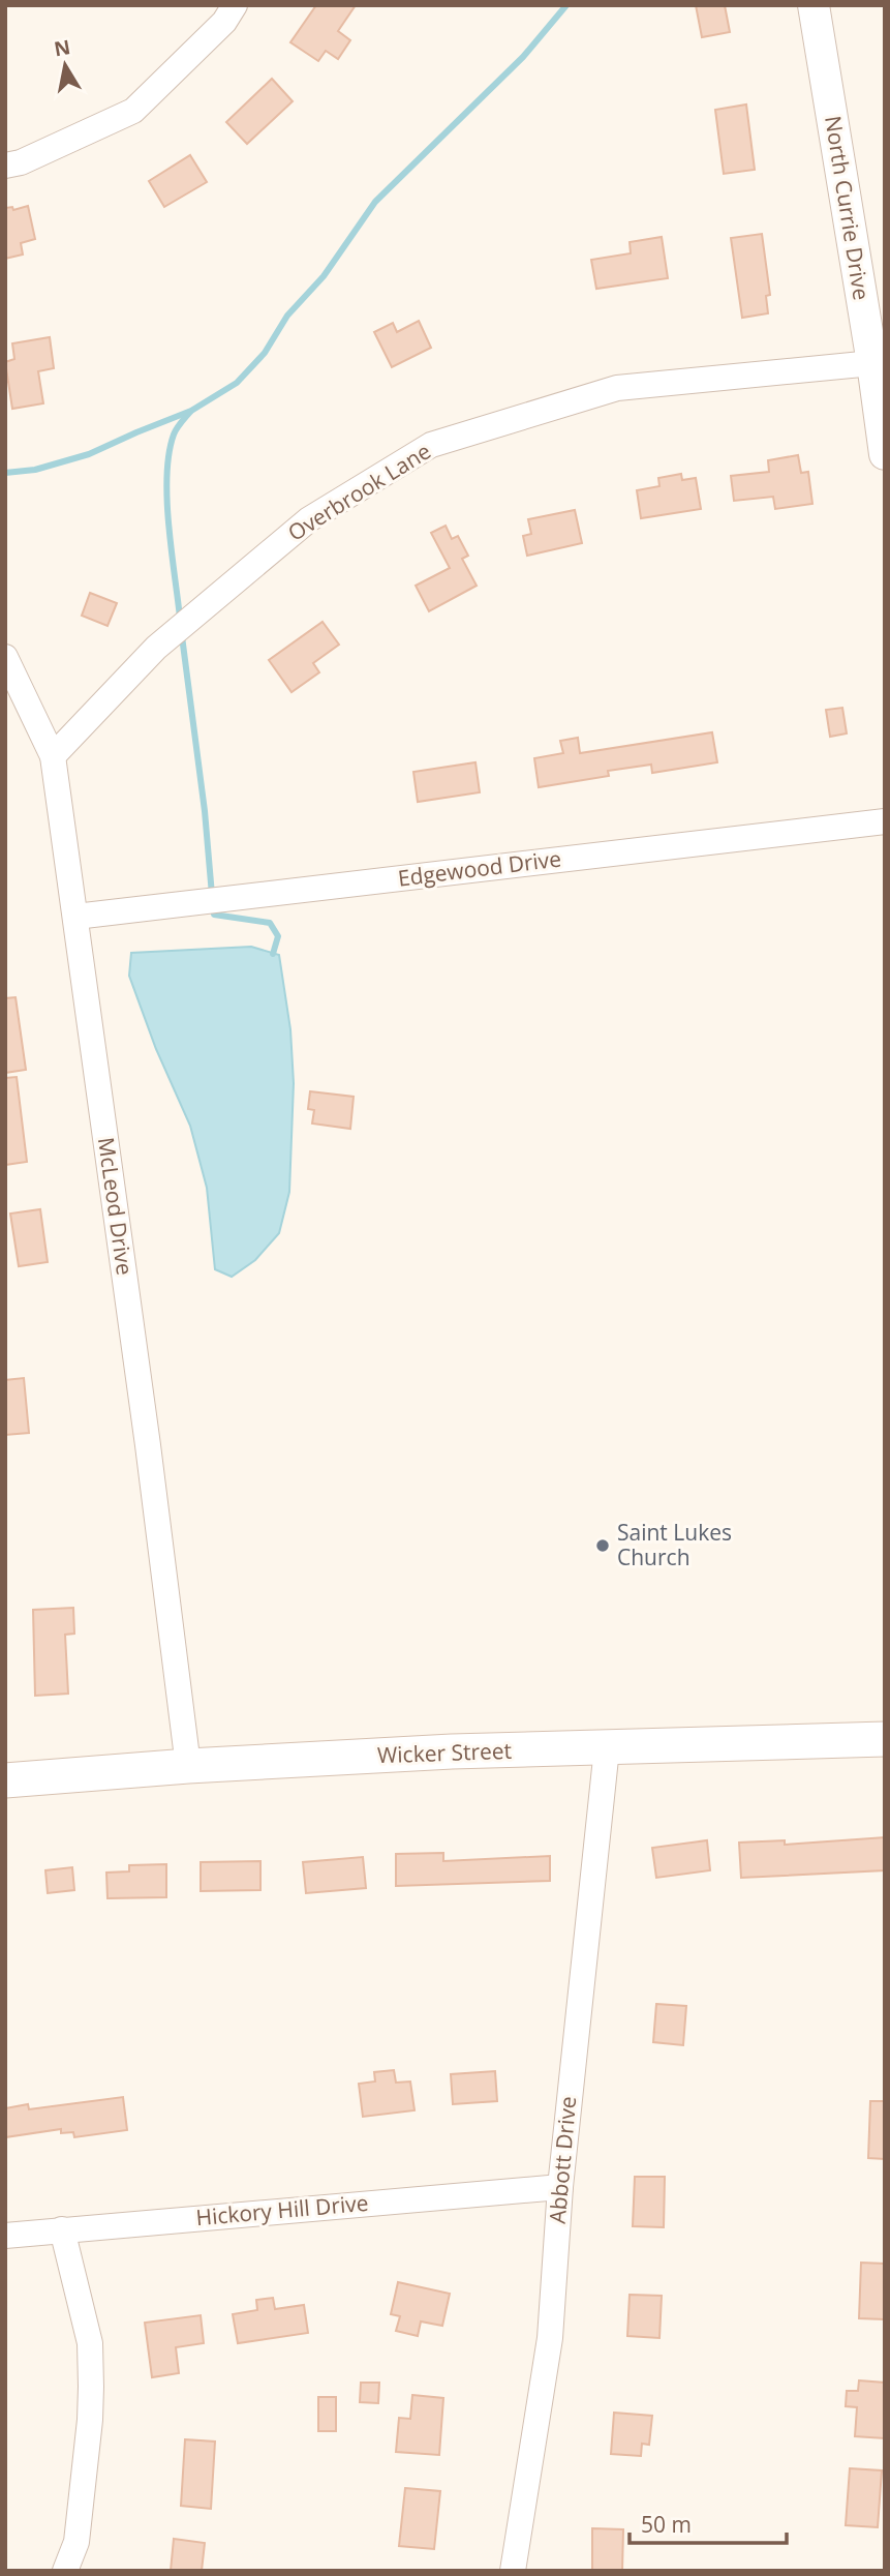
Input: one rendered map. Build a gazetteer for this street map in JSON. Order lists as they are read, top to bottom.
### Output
{
  "streets": {
    "main road": ["Wicker Street"],
    "street": [
      "North Currie Drive",
      "Overbrook Lane",
      "Edgewood Drive",
      "McLeod Drive",
      "Abbott Drive",
      "Hickory Hill Drive"
    ]
  },
  "crossings": [
    ["North Currie Drive", "Overbrook Lane"],
    ["Overbrook Lane", "McLeod Drive"],
    ["Edgewood Drive", "McLeod Drive"],
    ["McLeod Drive", "Wicker Street"],
    ["Wicker Street", "Abbott Drive"],
    ["Abbott Drive", "Hickory Hill Drive"]
  ],
  "places": ["Saint Lukes Church"],
  "scale_bar": "50 m",
  "north": "top"
}
